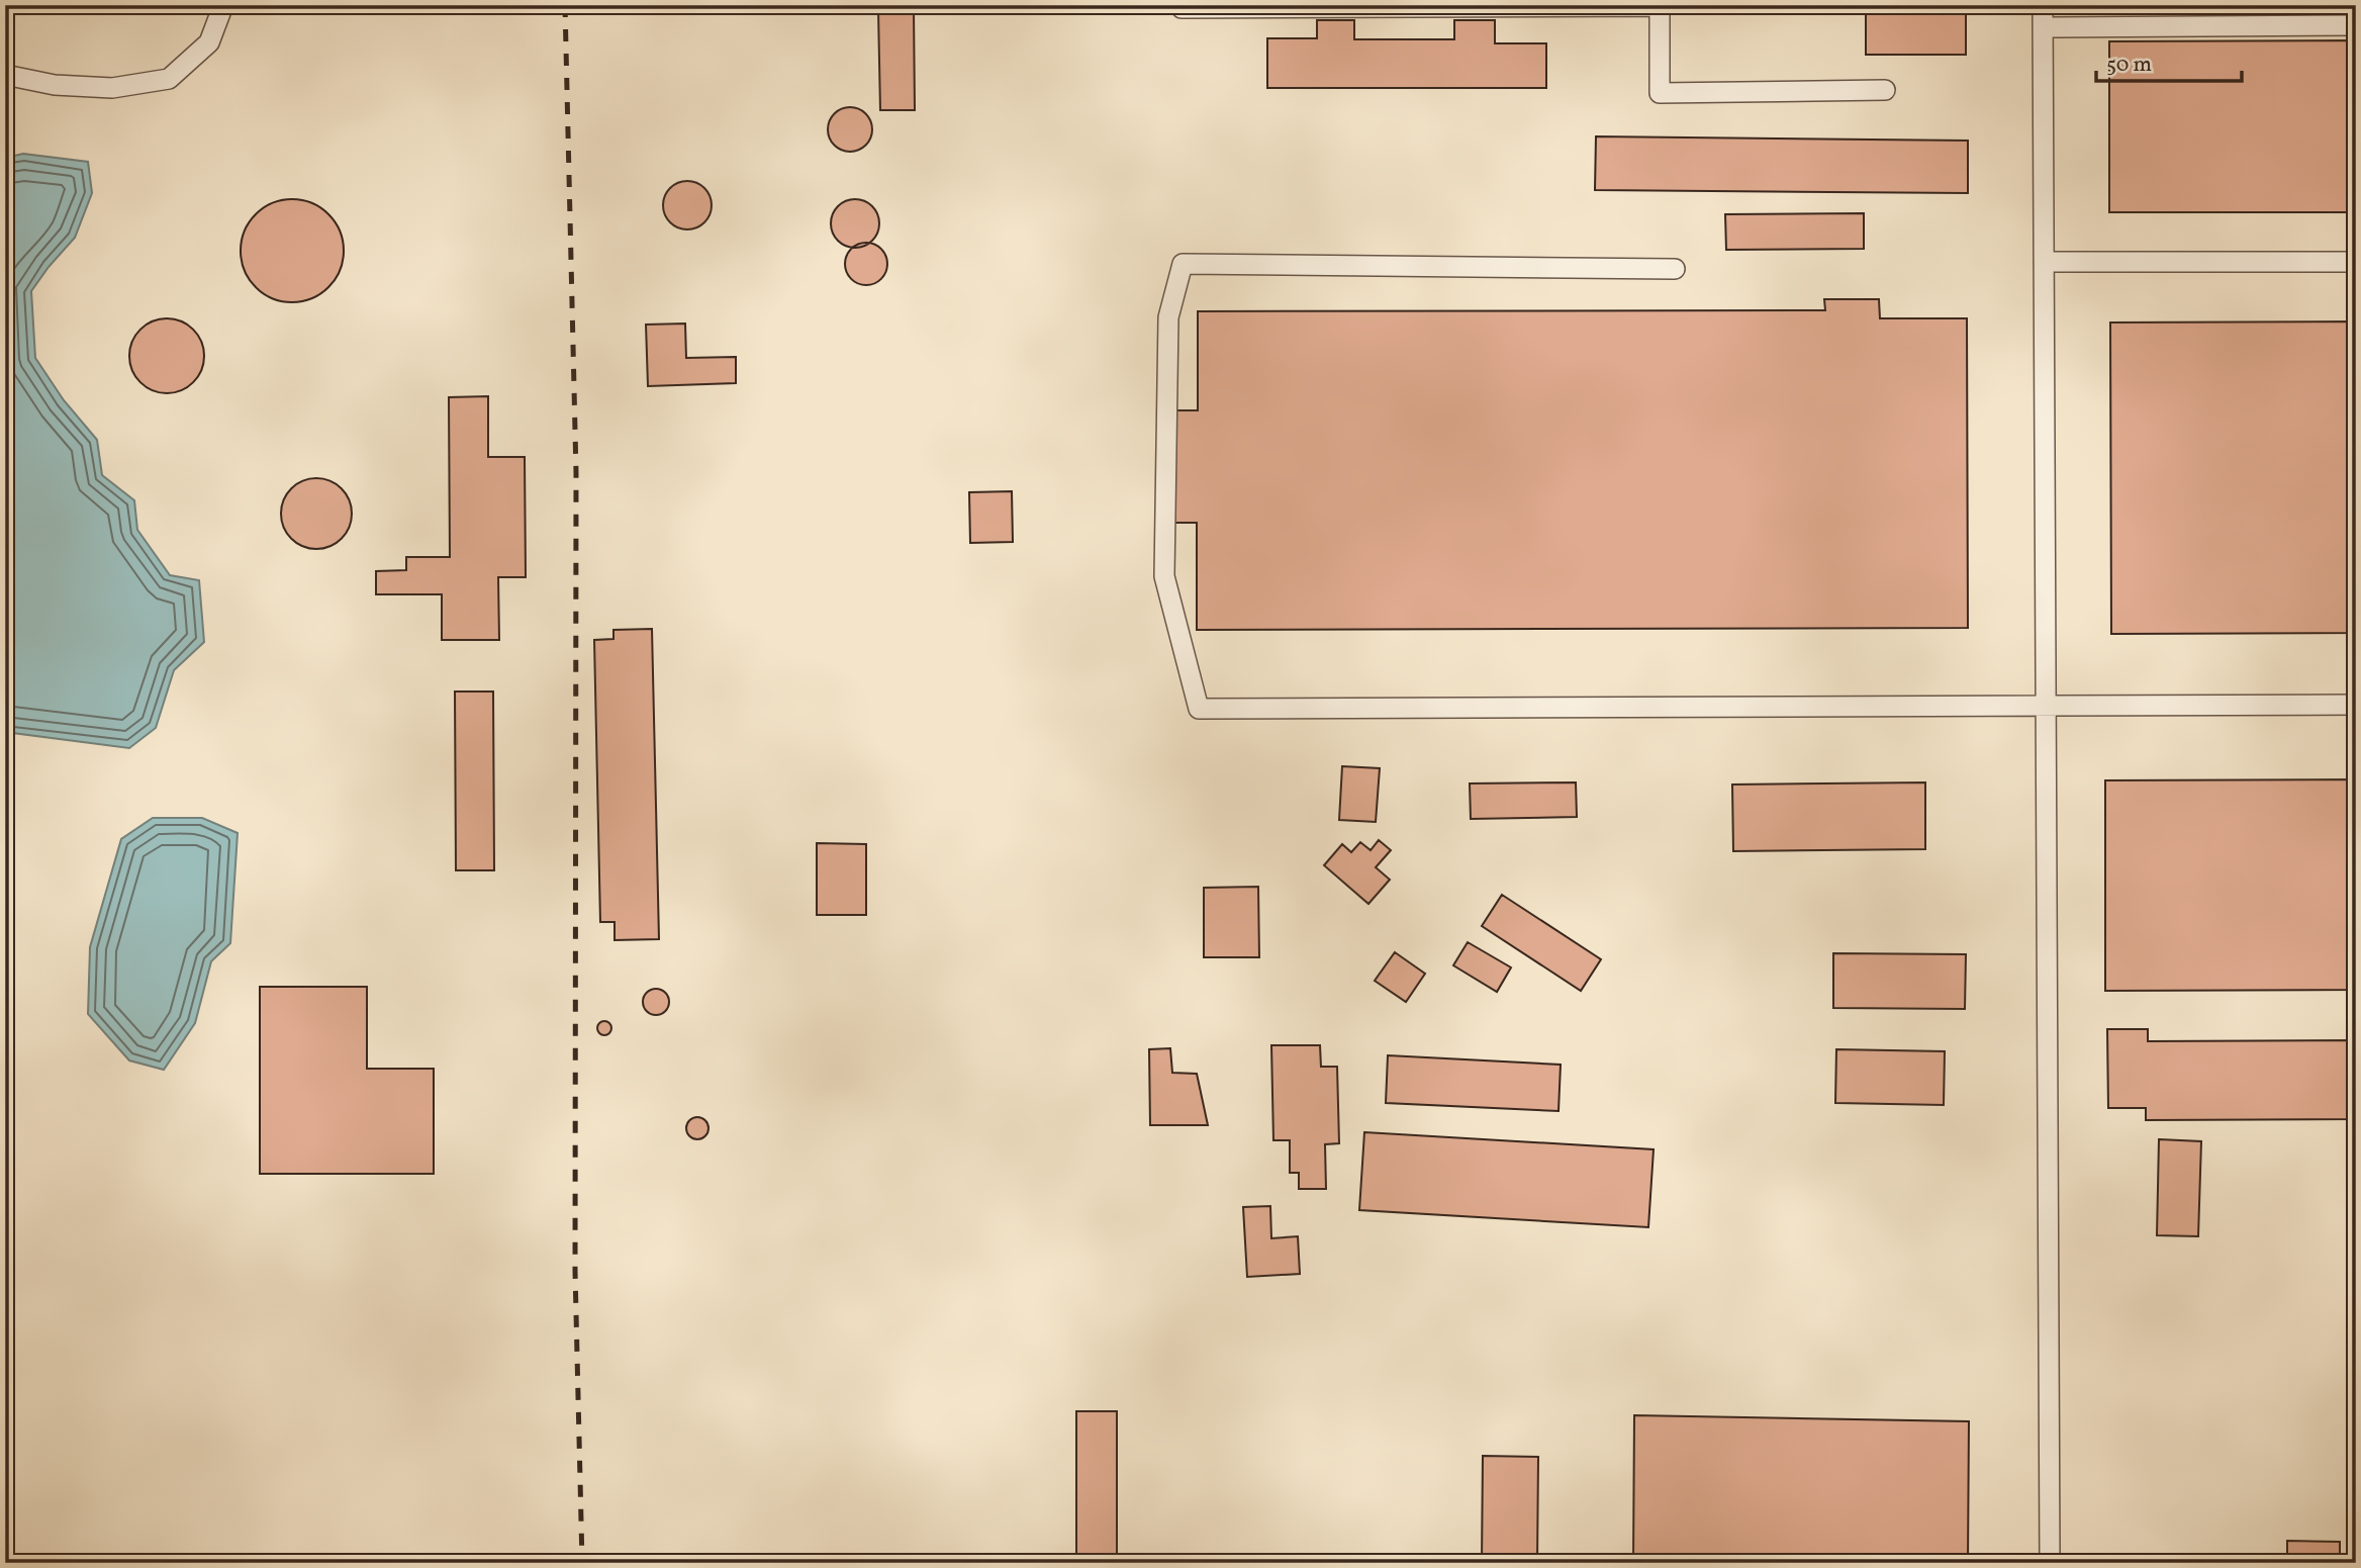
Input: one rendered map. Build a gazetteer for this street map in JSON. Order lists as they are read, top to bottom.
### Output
{
  "scale_bar": "50 m"
}
